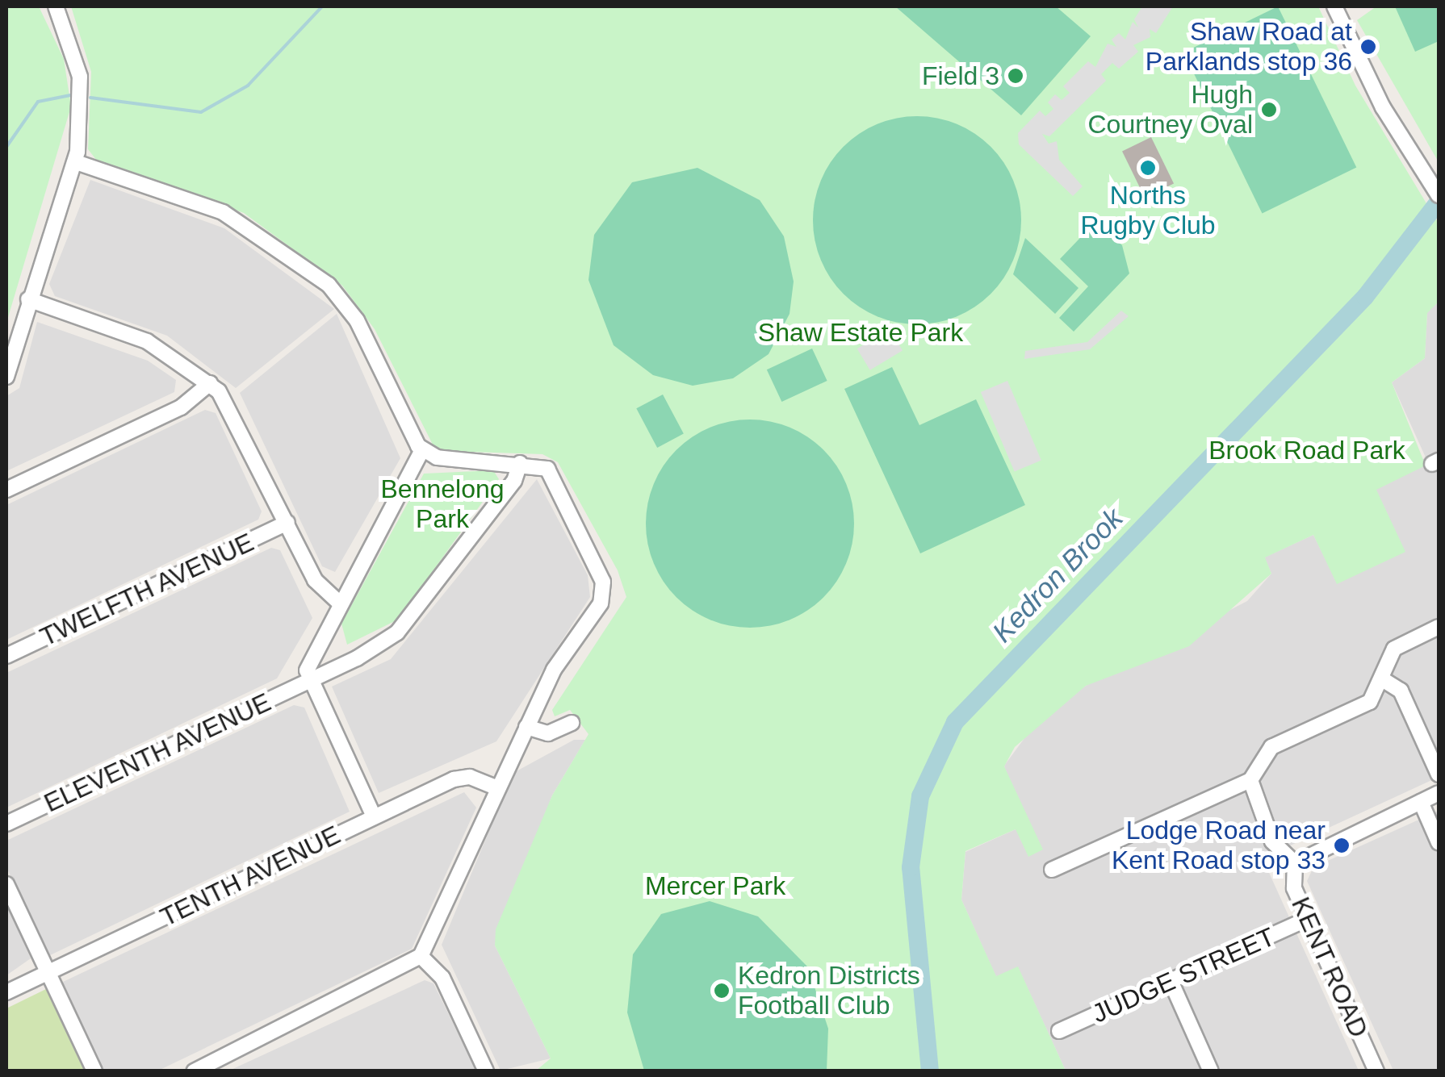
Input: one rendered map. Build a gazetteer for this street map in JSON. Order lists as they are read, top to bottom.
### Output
{
  "streets": {
    "street": [
      "TWELFTH AVENUE",
      "ELEVENTH AVENUE",
      "TENTH AVENUE",
      "KENT ROAD",
      "JUDGE STREET"
    ]
  },
  "crossings": [
    ["KENT ROAD", "JUDGE STREET"]
  ],
  "water": ["Kedron Brook"],
  "parks": [
    "Shaw Estate Park",
    "Brook Road Park",
    "Bennelong Park",
    "Mercer Park"
  ],
  "places": [
    "Shaw Road at Parklands stop 36",
    "Field 3",
    "Hugh Courtney Oval",
    "Norths Rugby Club",
    "Lodge Road near Kent Road stop 33",
    "Kedron Districts Football Club"
  ]
}
